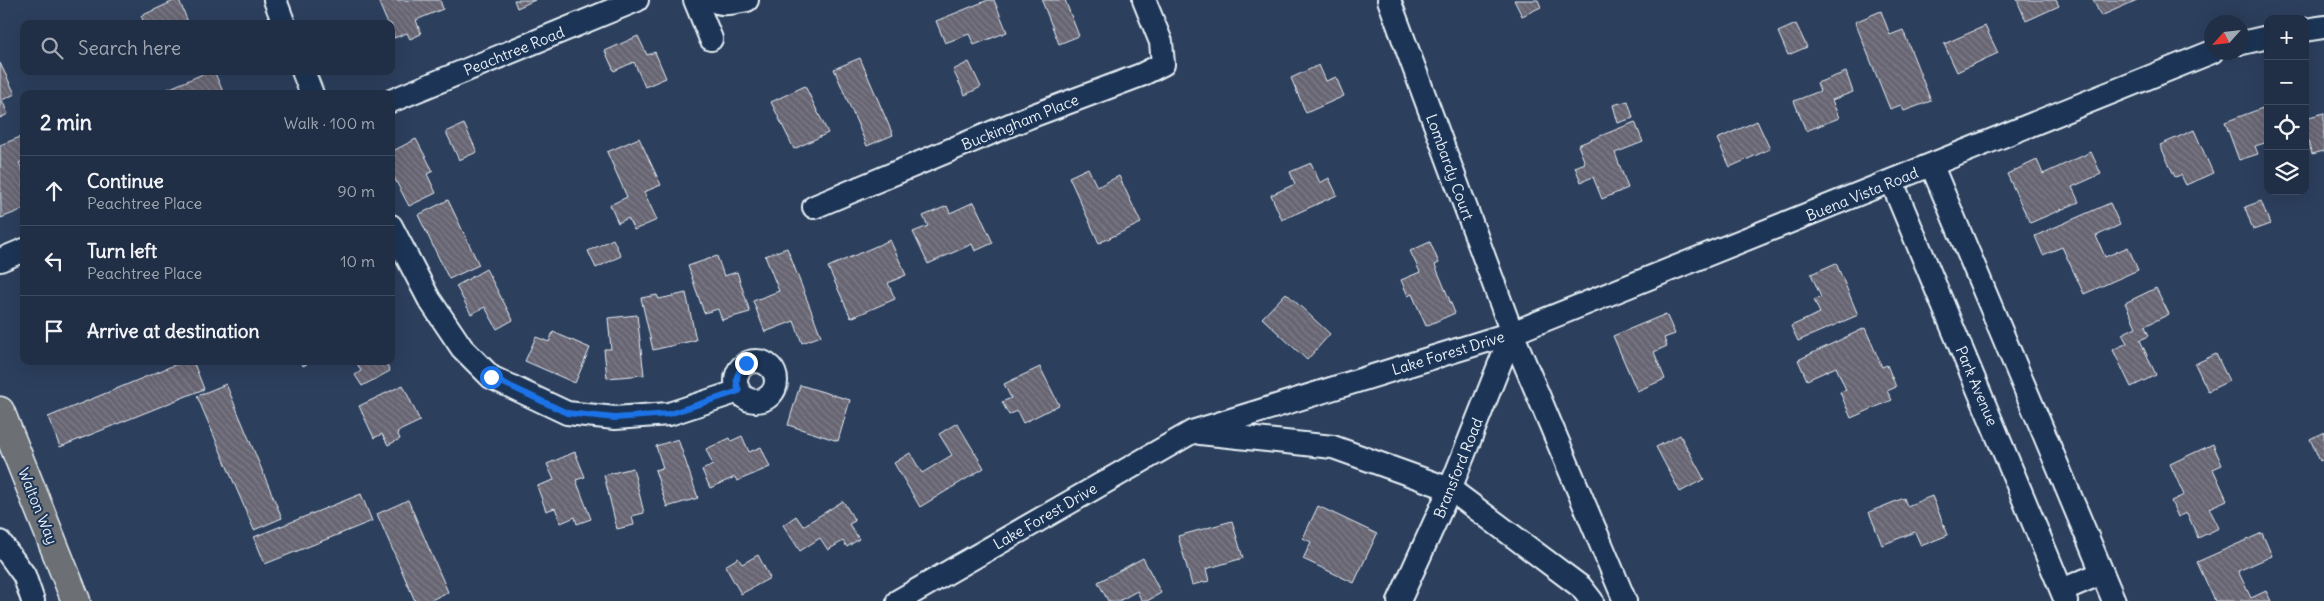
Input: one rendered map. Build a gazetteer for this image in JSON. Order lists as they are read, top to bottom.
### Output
{
  "streets": {
    "main road": ["Walton Way"],
    "street": [
      "Peachtree Road",
      "Buckingham Place",
      "Lombardy Court",
      "Buena Vista Road",
      "Lake Forest Drive",
      "Park Avenue",
      "Bransford Road"
    ]
  },
  "crossings": [
    ["Lombardy Court", "Buena Vista Road"],
    ["Lombardy Court", "Lake Forest Drive"],
    ["Lombardy Court", "Bransford Road"],
    ["Buena Vista Road", "Lake Forest Drive"],
    ["Buena Vista Road", "Park Avenue"],
    ["Buena Vista Road", "Bransford Road"],
    ["Lake Forest Drive", "Bransford Road"]
  ],
  "north": "bottom left",
  "page": {
    "map_buttons": ["+", "−"],
    "search": "Search here",
    "heading": ["2 min", "Walk · 100 m"],
    "list": [
      ["Continue", "Peachtree Place", "90 m"],
      ["Turn left", "Peachtree Place", "10 m"],
      "Arrive at destination"
    ]
  }
}
